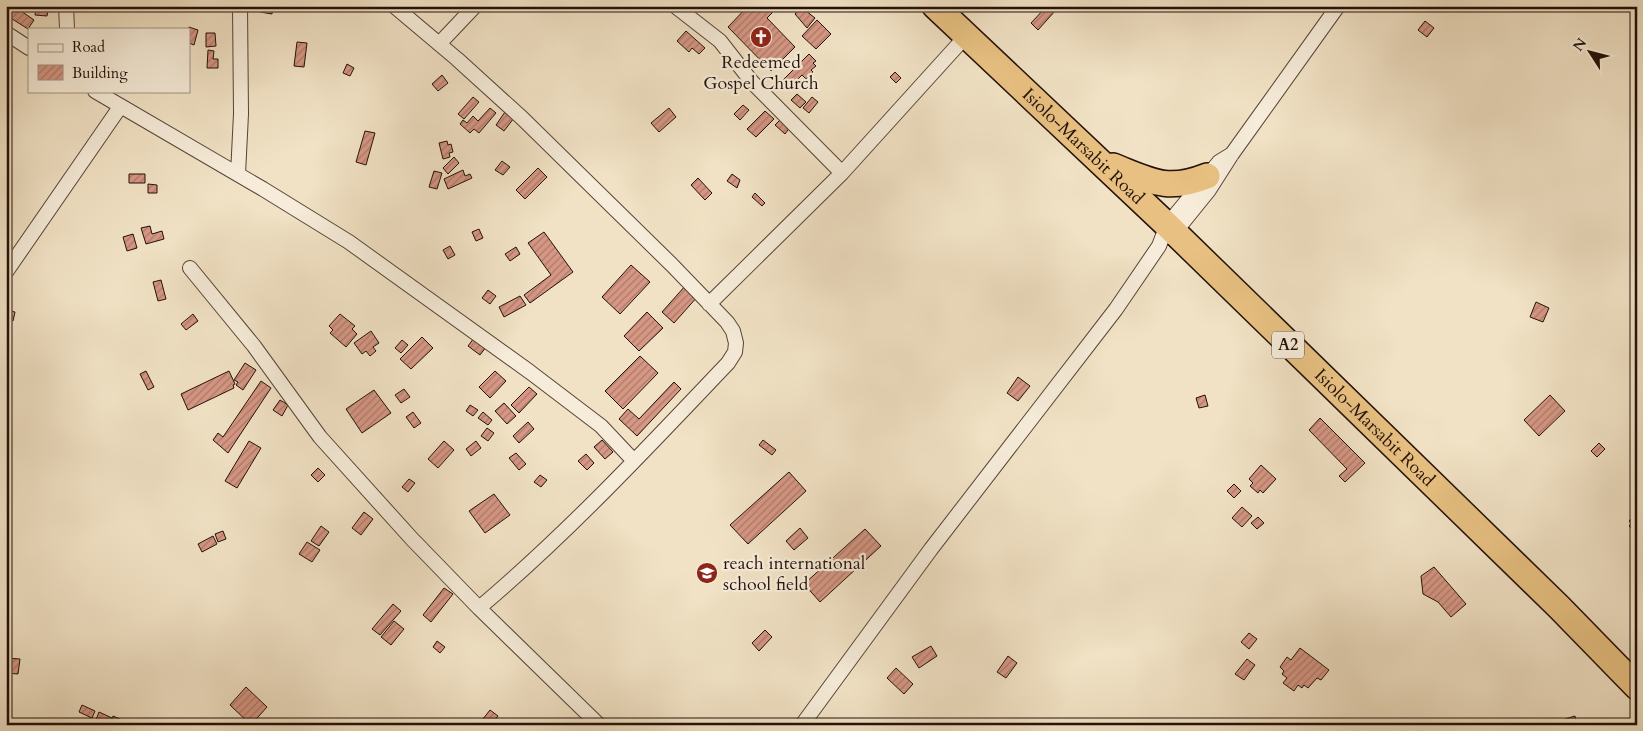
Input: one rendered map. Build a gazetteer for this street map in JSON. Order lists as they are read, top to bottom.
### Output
{
  "streets": {
    "highway": ["Isiolo-Marsabit Road", "A2"]
  },
  "places": {
    "church": ["Redeemed Gospel Church"],
    "school or university": ["reach international school field"]
  },
  "legend": ["Road", "Building"],
  "north": "top left"
}
